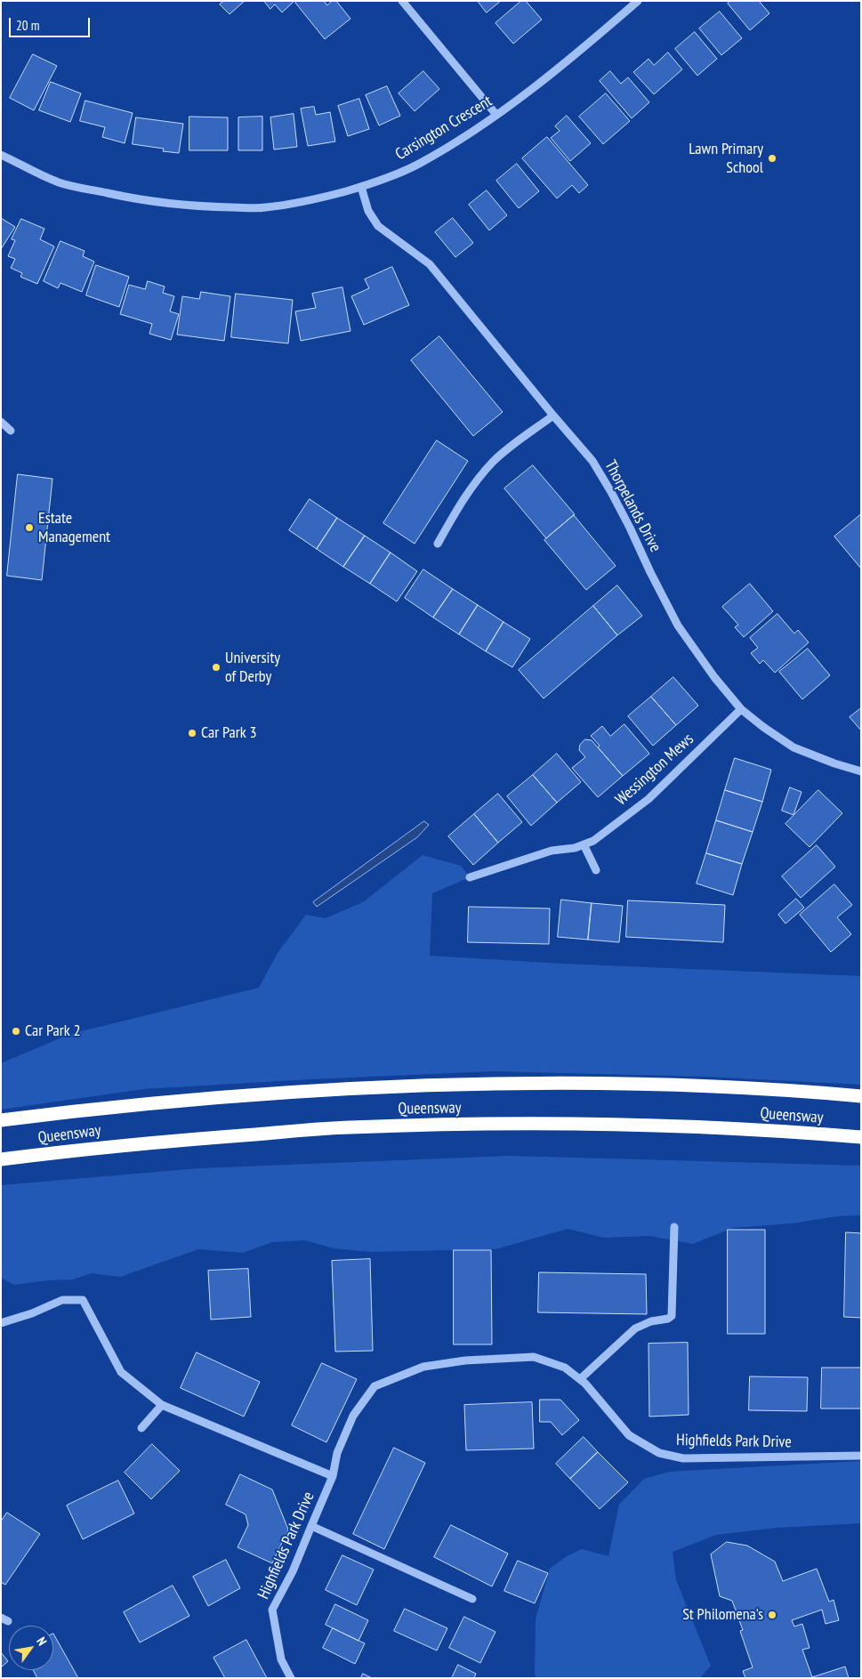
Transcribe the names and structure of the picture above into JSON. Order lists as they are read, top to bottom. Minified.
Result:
{"streets":{"highway":["Queensway"],"street":["Carsington Crescent","Thorpelands Drive","Wessington Mews","Highfields Park Drive"]},"crossings":[["Carsington Crescent","Thorpelands Drive"],["Thorpelands Drive","Wessington Mews"]],"places":["Lawn Primary School","Estate Management","University of Derby","Car Park 3","Car Park 2","St Philomena's"],"scale_bar":"20 m","north":"top right"}
